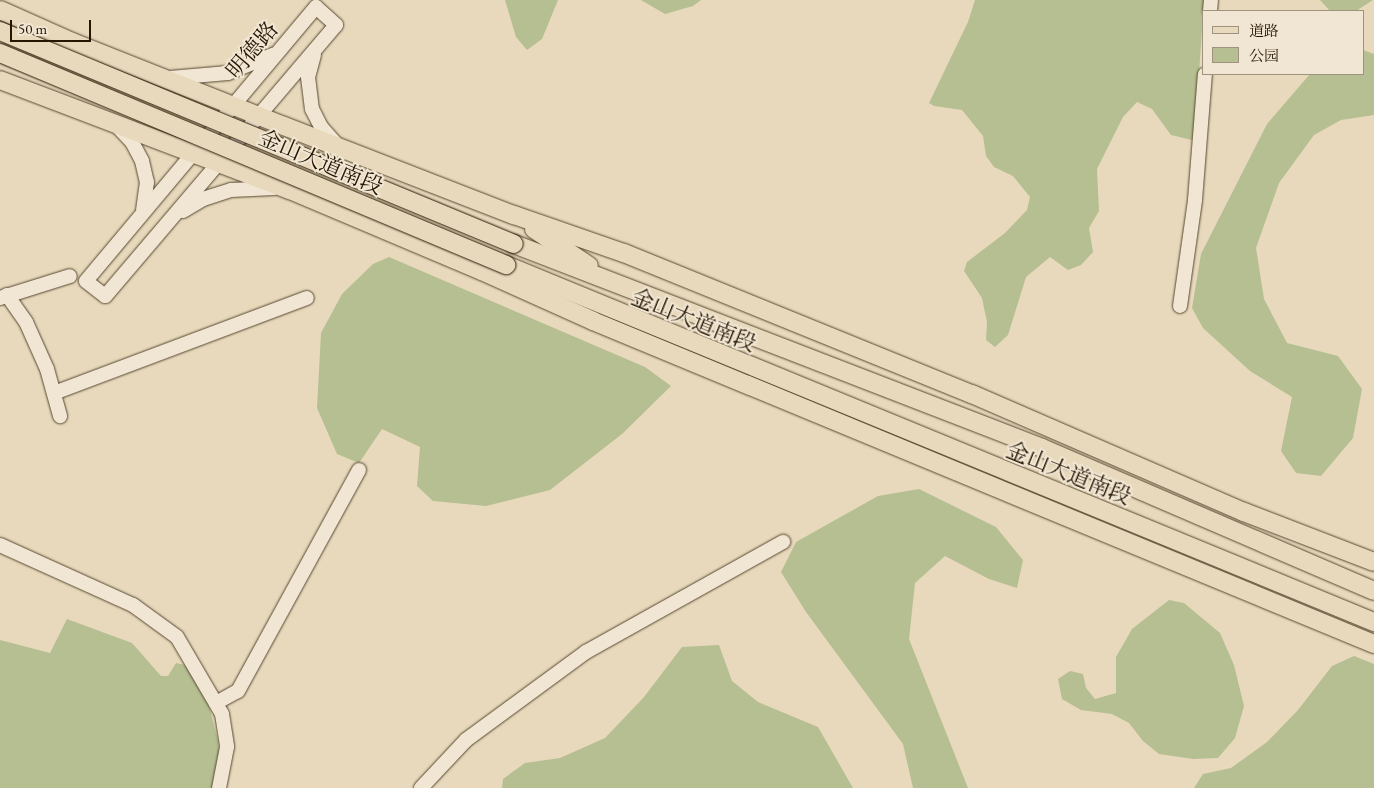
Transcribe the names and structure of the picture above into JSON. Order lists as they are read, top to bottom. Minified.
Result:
{"streets":{"main road":["金山大道南段"],"street":["明德路"]},"legend":["道路","公园"],"scale_bar":"50 m"}
